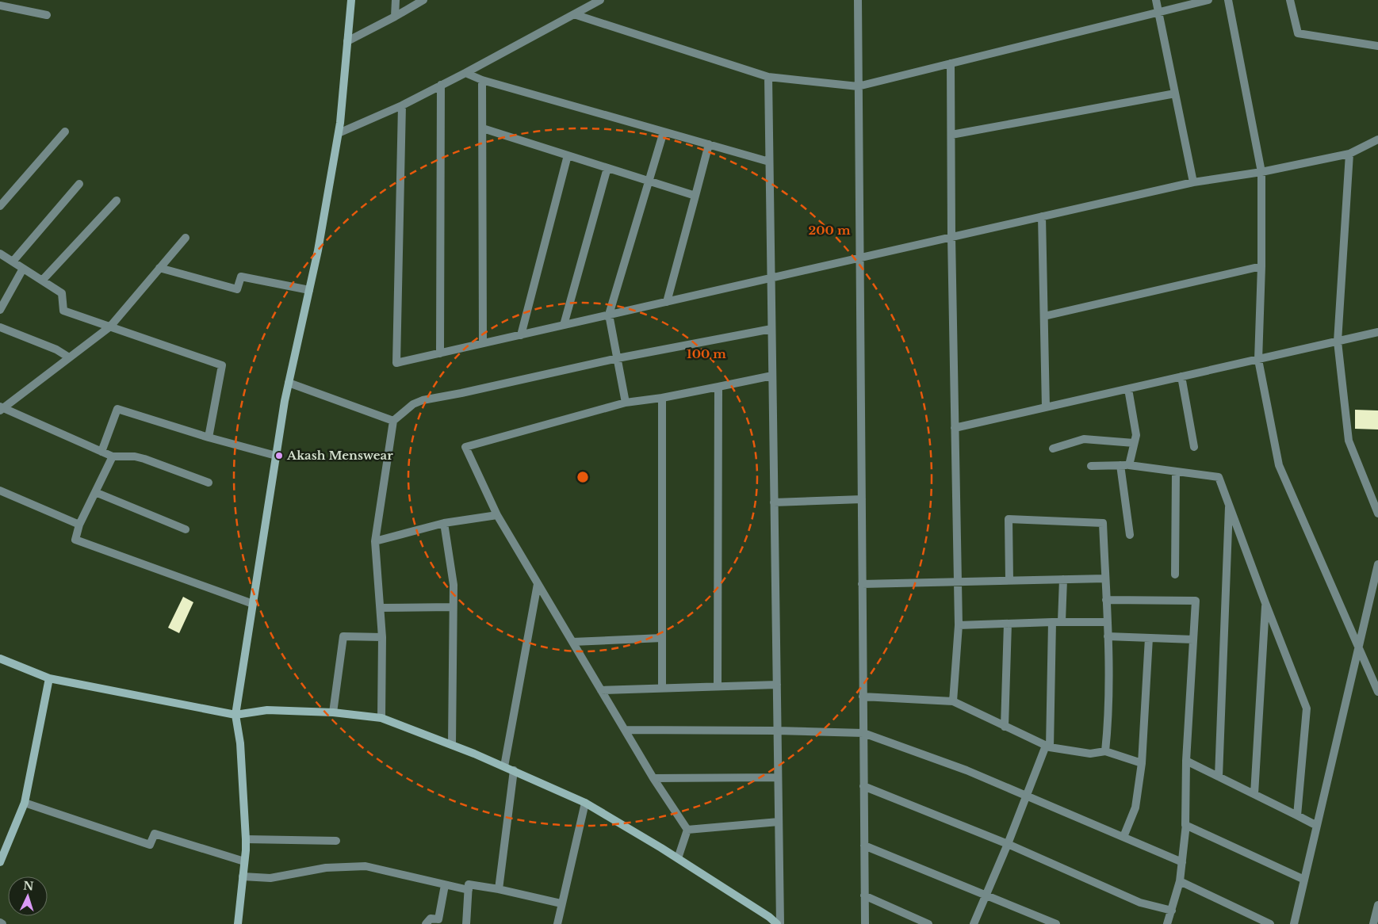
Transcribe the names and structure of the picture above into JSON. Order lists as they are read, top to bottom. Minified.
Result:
{"places":["Akash Menswear"],"north":"top","rings":["200 m","100 m"]}
